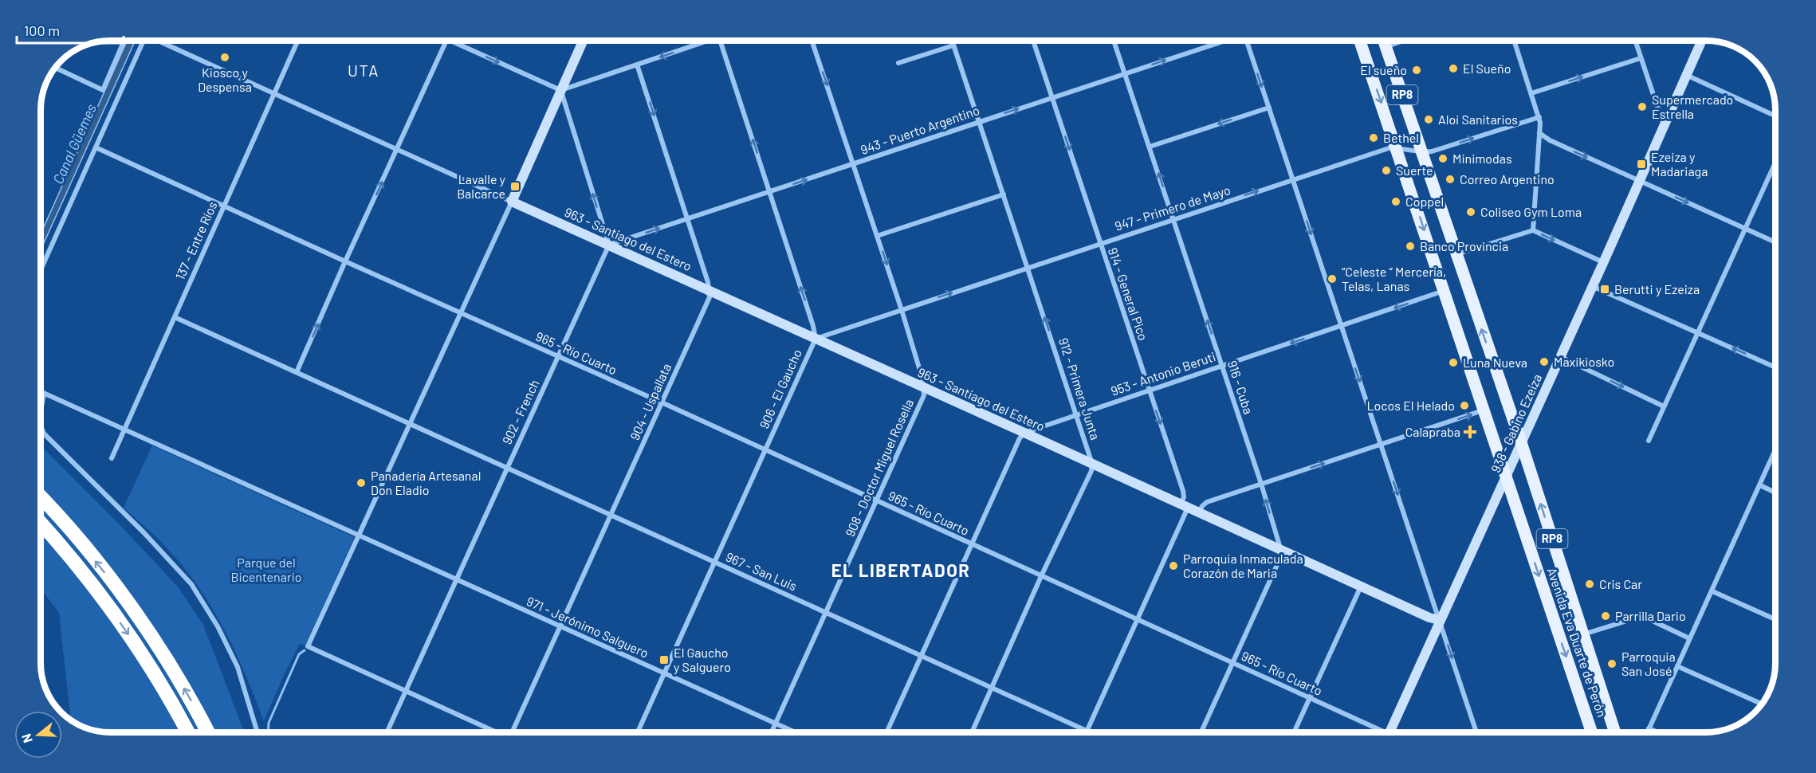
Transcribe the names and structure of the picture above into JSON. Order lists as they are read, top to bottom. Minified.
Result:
{"streets":{"main road":["RP8","Avenida Eva Duarte de Perón"],"street":["943 - Puerto Argentino","947 - Primero de Mayo","963 - Santiago del Estero","137 - Entre Ríos","914 - General Pico","965 - Río Cuarto","953 - Antonio Beruti","916 - Cuba","906 - El Gaucho","912 - Primera Junta","904 - Uspallata","902 - French","938 - Gabino Ezeiza","908 - Doctor Miguel Rosella","967 - San Luis","971 - Jerónimo Salguero"]},"crossings":[["943 - Puerto Argentino","963 - Santiago del Estero"],["943 - Puerto Argentino","914 - General Pico"],["943 - Puerto Argentino","916 - Cuba"],["943 - Puerto Argentino","906 - El Gaucho"],["943 - Puerto Argentino","912 - Primera Junta"],["943 - Puerto Argentino","902 - French"],["943 - Puerto Argentino","908 - Doctor Miguel Rosella"],["947 - Primero de Mayo","963 - Santiago del Estero"],["947 - Primero de Mayo","914 - General Pico"],["947 - Primero de Mayo","916 - Cuba"],["947 - Primero de Mayo","906 - El Gaucho"],["947 - Primero de Mayo","912 - Primera Junta"],["947 - Primero de Mayo","908 - Doctor Miguel Rosella"],["947 - Primero de Mayo","Avenida Eva Duarte de Perón"],["963 - Santiago del Estero","914 - General Pico"],["963 - Santiago del Estero","953 - Antonio Beruti"],["963 - Santiago del Estero","916 - Cuba"],["963 - Santiago del Estero","906 - El Gaucho"],["963 - Santiago del Estero","912 - Primera Junta"],["963 - Santiago del Estero","904 - Uspallata"],["963 - Santiago del Estero","902 - French"],["963 - Santiago del Estero","938 - Gabino Ezeiza"],["963 - Santiago del Estero","908 - Doctor Miguel Rosella"],["137 - Entre Ríos","965 - Río Cuarto"],["137 - Entre Ríos","967 - San Luis"],["137 - Entre Ríos","971 - Jerónimo Salguero"],["914 - General Pico","965 - Río Cuarto"],["914 - General Pico","953 - Antonio Beruti"],["914 - General Pico","967 - San Luis"],["965 - Río Cuarto","906 - El Gaucho"],["965 - Río Cuarto","904 - Uspallata"],["965 - Río Cuarto","902 - French"],["965 - Río Cuarto","908 - Doctor Miguel Rosella"],["953 - Antonio Beruti","916 - Cuba"],["953 - Antonio Beruti","912 - Primera Junta"],["953 - Antonio Beruti","Avenida Eva Duarte de Perón"],["906 - El Gaucho","967 - San Luis"],["906 - El Gaucho","971 - Jerónimo Salguero"],["904 - Uspallata","967 - San Luis"],["904 - Uspallata","971 - Jerónimo Salguero"],["902 - French","967 - San Luis"],["902 - French","971 - Jerónimo Salguero"],["938 - Gabino Ezeiza","Avenida Eva Duarte de Perón"],["908 - Doctor Miguel Rosella","967 - San Luis"],["908 - Doctor Miguel Rosella","971 - Jerónimo Salguero"]],"one_way":["943 - Puerto Argentino","947 - Primero de Mayo","914 - General Pico","953 - Antonio Beruti","916 - Cuba","906 - El Gaucho"],"districts":["UTA","EL LIBERTADOR"],"water":["Canal Güemes"],"parks":["Parque del Bicentenario"],"places":{"other":["Kiosco y Despensa","El Sueño","El sueño","Supermercado Estrella","Aloi Sanitarios","Bethel","Minimodas","Suerte","Correo Argentino","Coppel","Coliseo Gym Loma","Banco Provincia","“Celeste “ Mercería, Telas, Lanas","Maxikiosko","Luna Nueva","Locos El Helado","Panadería Artesanal Don Eladio","Parroquia Inmaculada Corazón de Maria","Cris Car","Parrilla Dario","Parroquia San José"],"transit":["Ezeiza y Madariaga","Lavalle y Balcarce","Berutti y Ezeiza","El Gaucho y Salguero"],"health":["Calapraba"]},"scale_bar":"100 m","north":"left"}
